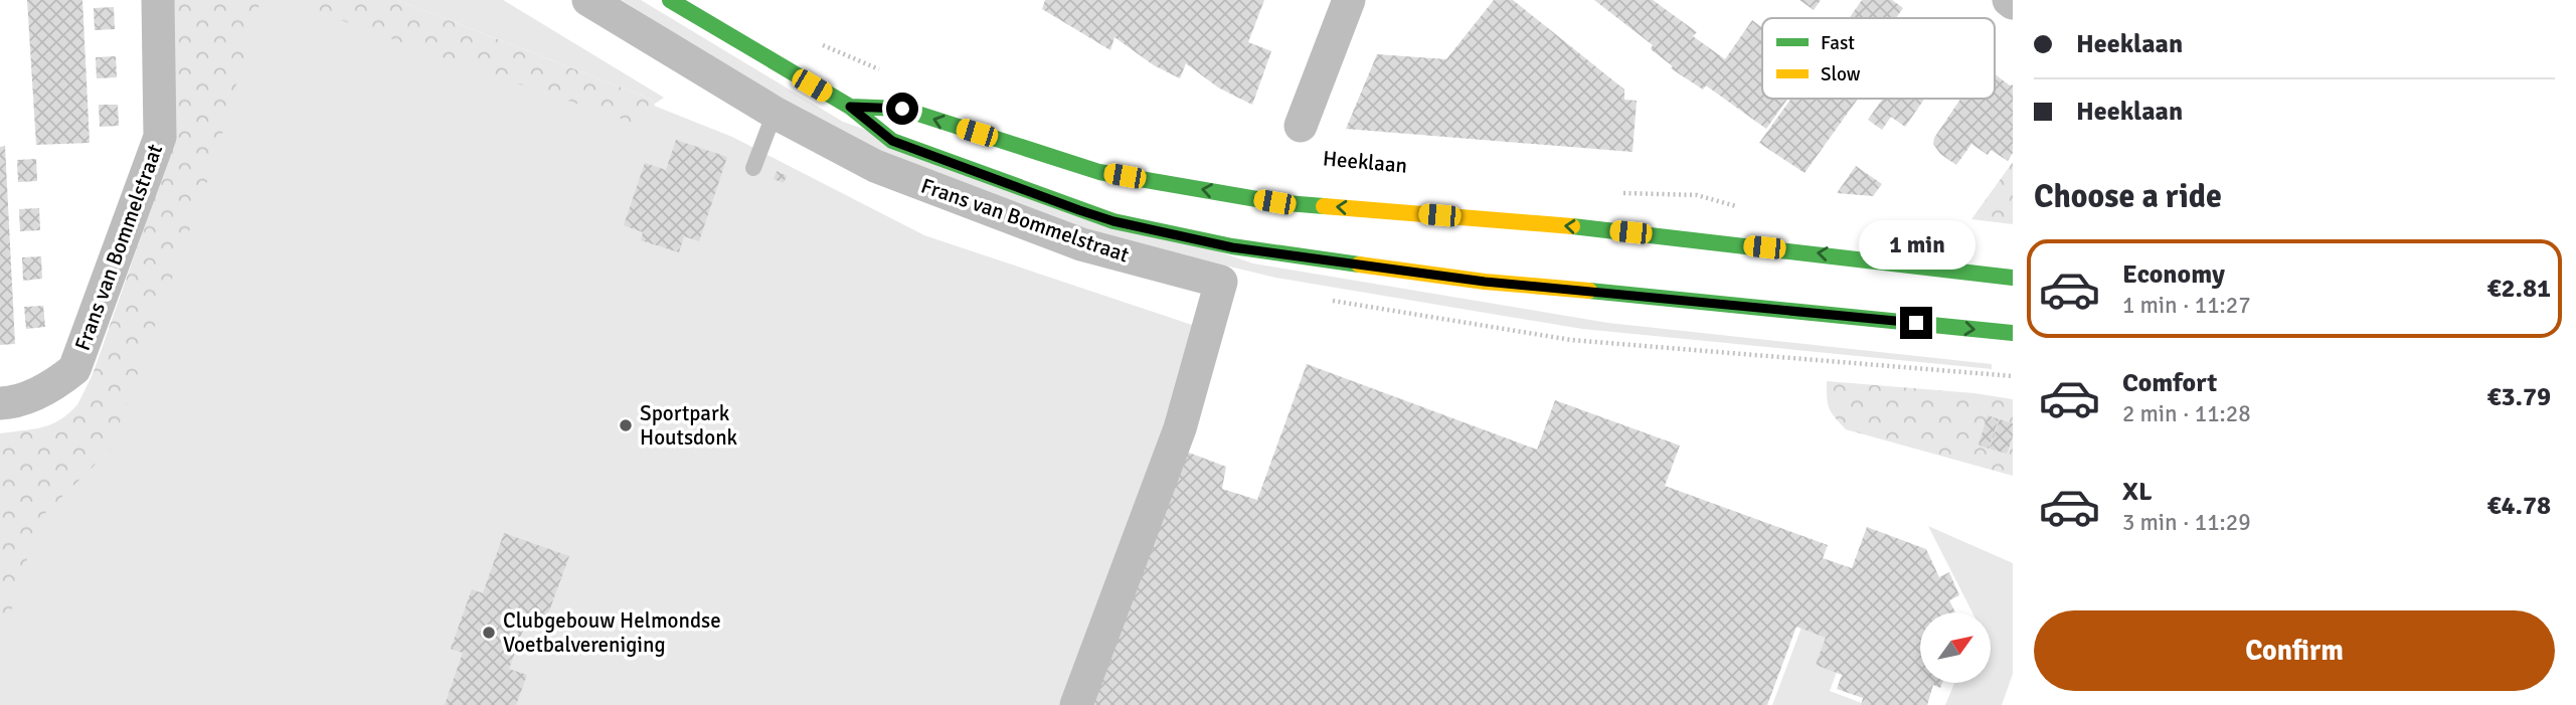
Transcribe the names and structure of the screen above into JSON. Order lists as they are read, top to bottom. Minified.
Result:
{"streets":{"street":["Frans van Bommelstraat"]},"places":["Sportpark Houtsdonk","Clubgebouw Helmondse Voetbalvereniging"],"legend":["Fast","Slow"],"north":"top right","page":{"banner":["Heeklaan","Heeklaan"],"heading":"Choose a ride","bubble":"1 min","list":[{"name":"Economy","note":"1 min · 11:27","value":"€2.81"},{"name":"Comfort","note":"2 min · 11:28","value":"€3.79"},{"name":"XL","note":"3 min · 11:29","value":"€4.78"}],"buttons":"Confirm"}}
